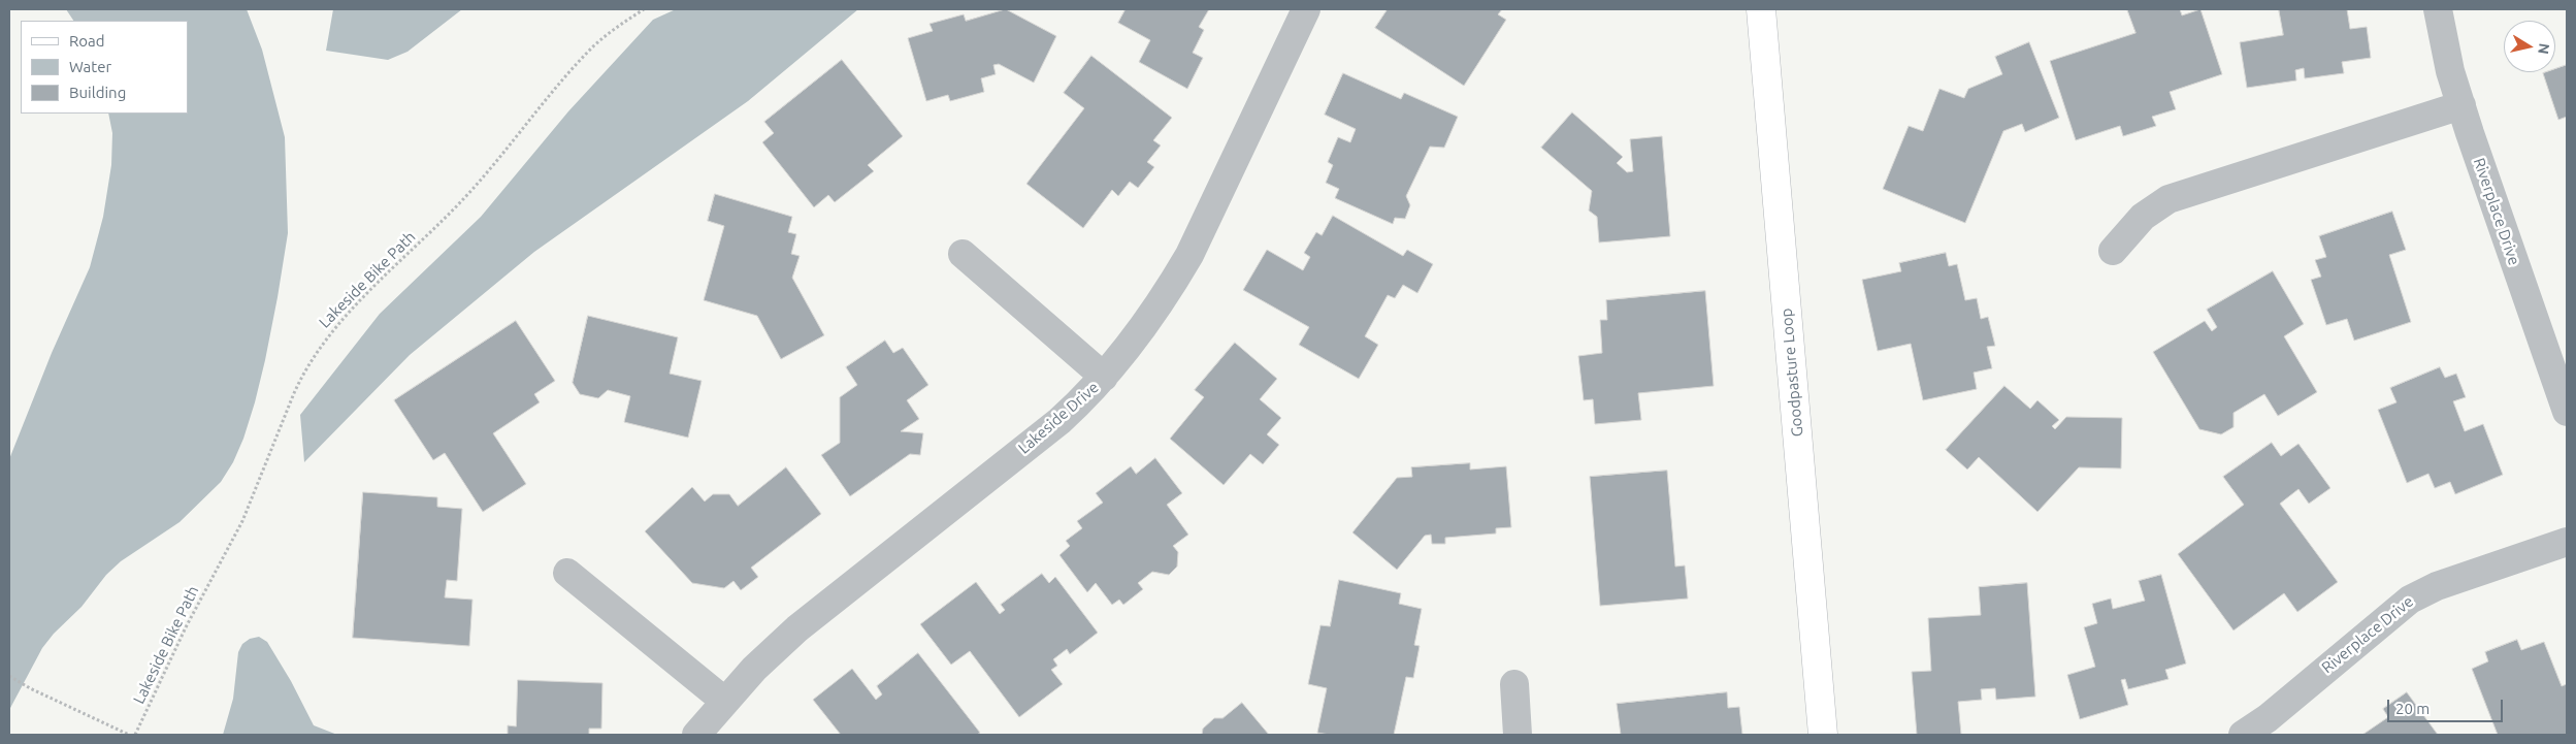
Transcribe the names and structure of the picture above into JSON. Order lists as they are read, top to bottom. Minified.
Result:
{"streets":{"street":["Riverplace Drive","Goodpasture Loop","Lakeside Drive"],"path":["Lakeside Bike Path"]},"legend":["Road","Water","Building"],"scale_bar":"20 m","north":"right"}
